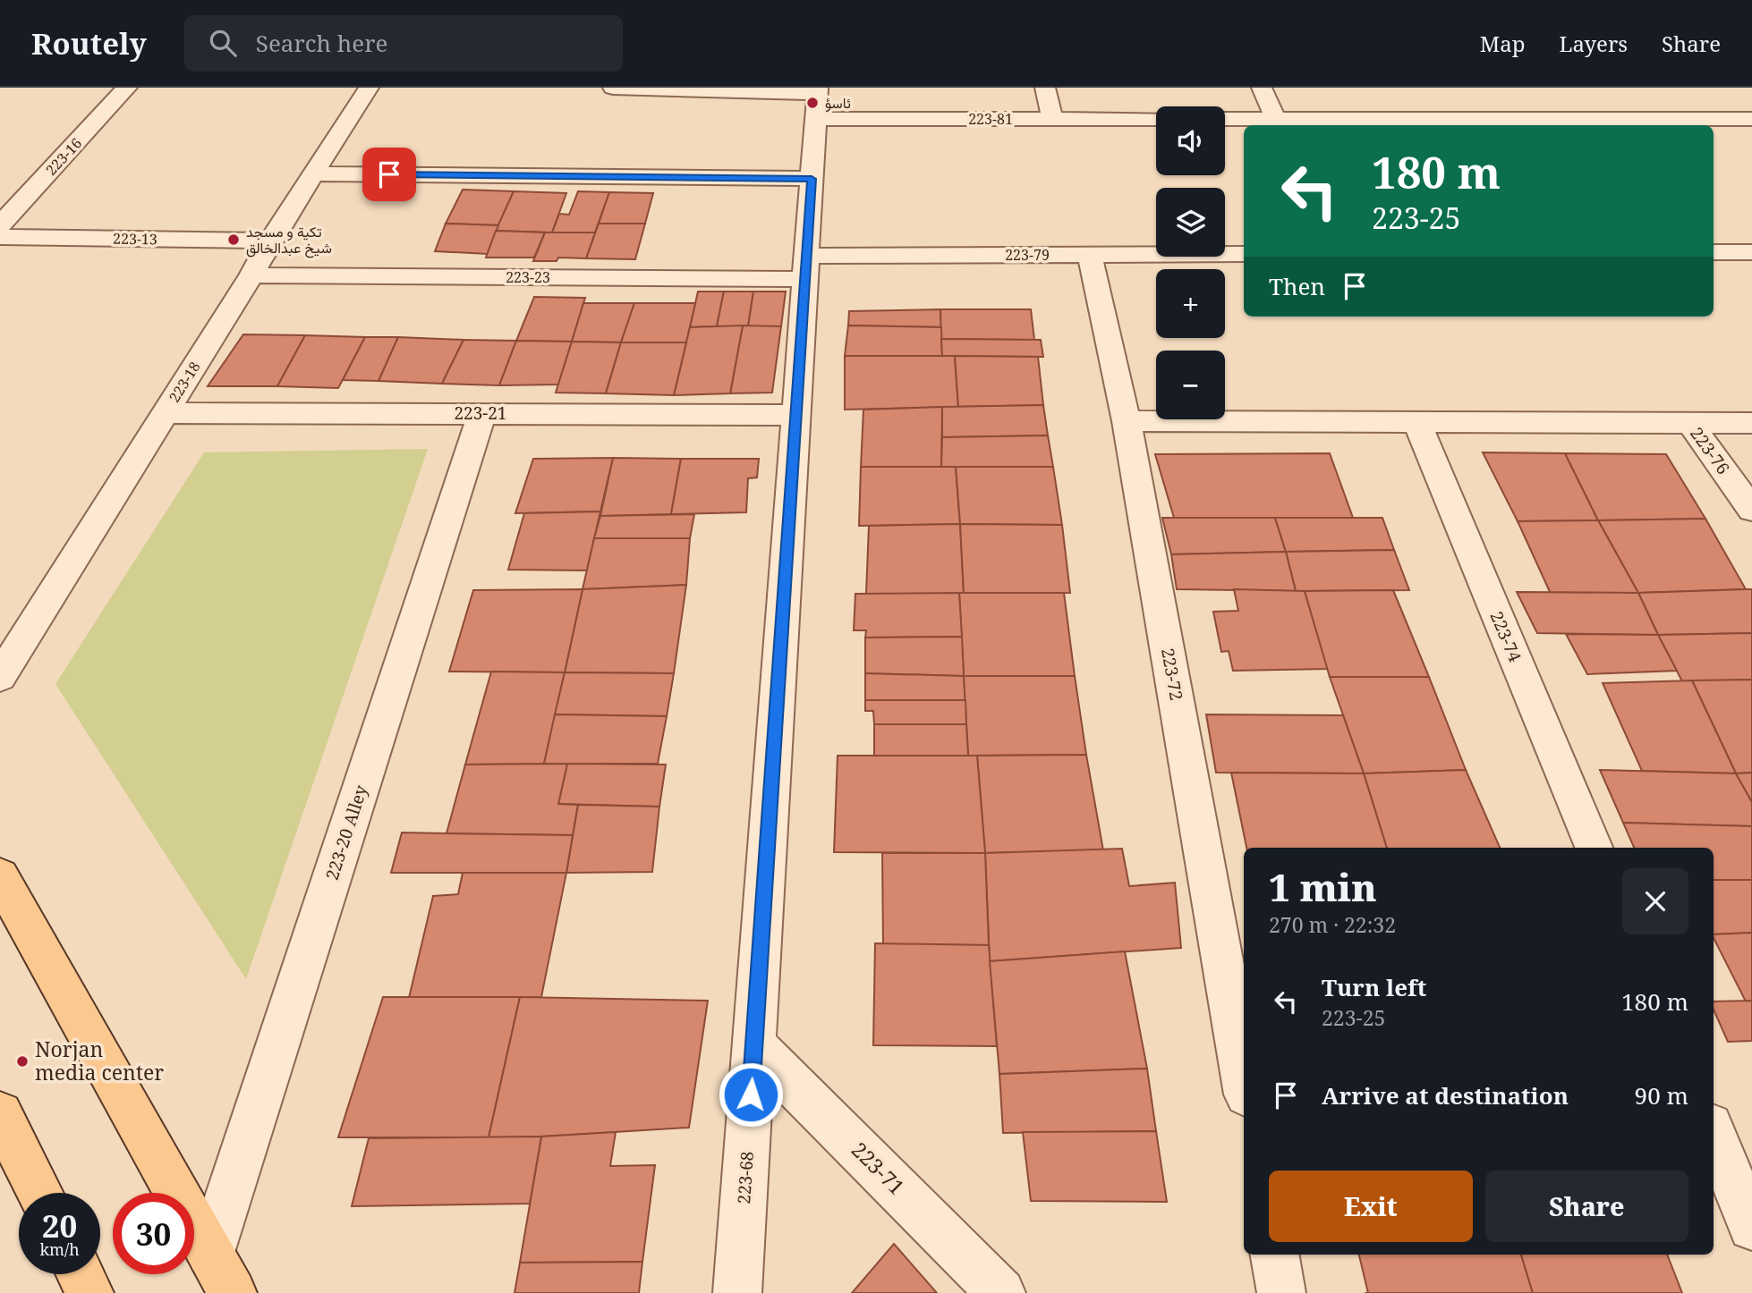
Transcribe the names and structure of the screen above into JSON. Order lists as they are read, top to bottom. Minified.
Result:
{"streets":{"street":["223-81","223-16","223-13","223-79","223-23","223-18","223-21","223-76","223-74","223-72","223-20 Alley","223-71","223-68"]},"crossings":[["223-81","223-68"],["223-13","223-18"],["223-79","223-23"],["223-79","223-72"],["223-79","223-68"],["223-23","223-18"],["223-23","223-68"],["223-18","223-21"],["223-21","223-20 Alley"],["223-21","223-68"],["223-71","223-68"]],"places":["ئاسؤ","تكية و مسجد شيخ عبدالخالق","Norjan media center"],"page":{"header":"Routely","search":"Search here","nav":["Map","Layers","Share"],"map_buttons":["+","−"],"turn":["180 m","223-25"],"then":"Then","heading":["1 min","270 m · 22:32"],"list":[{"name":"Turn left","note":"223-25","value":"180 m"},{"name":"Arrive at destination","value":"90 m"}],"buttons":["Exit","Share"],"speed":"20 km/h","limit":"30"}}
